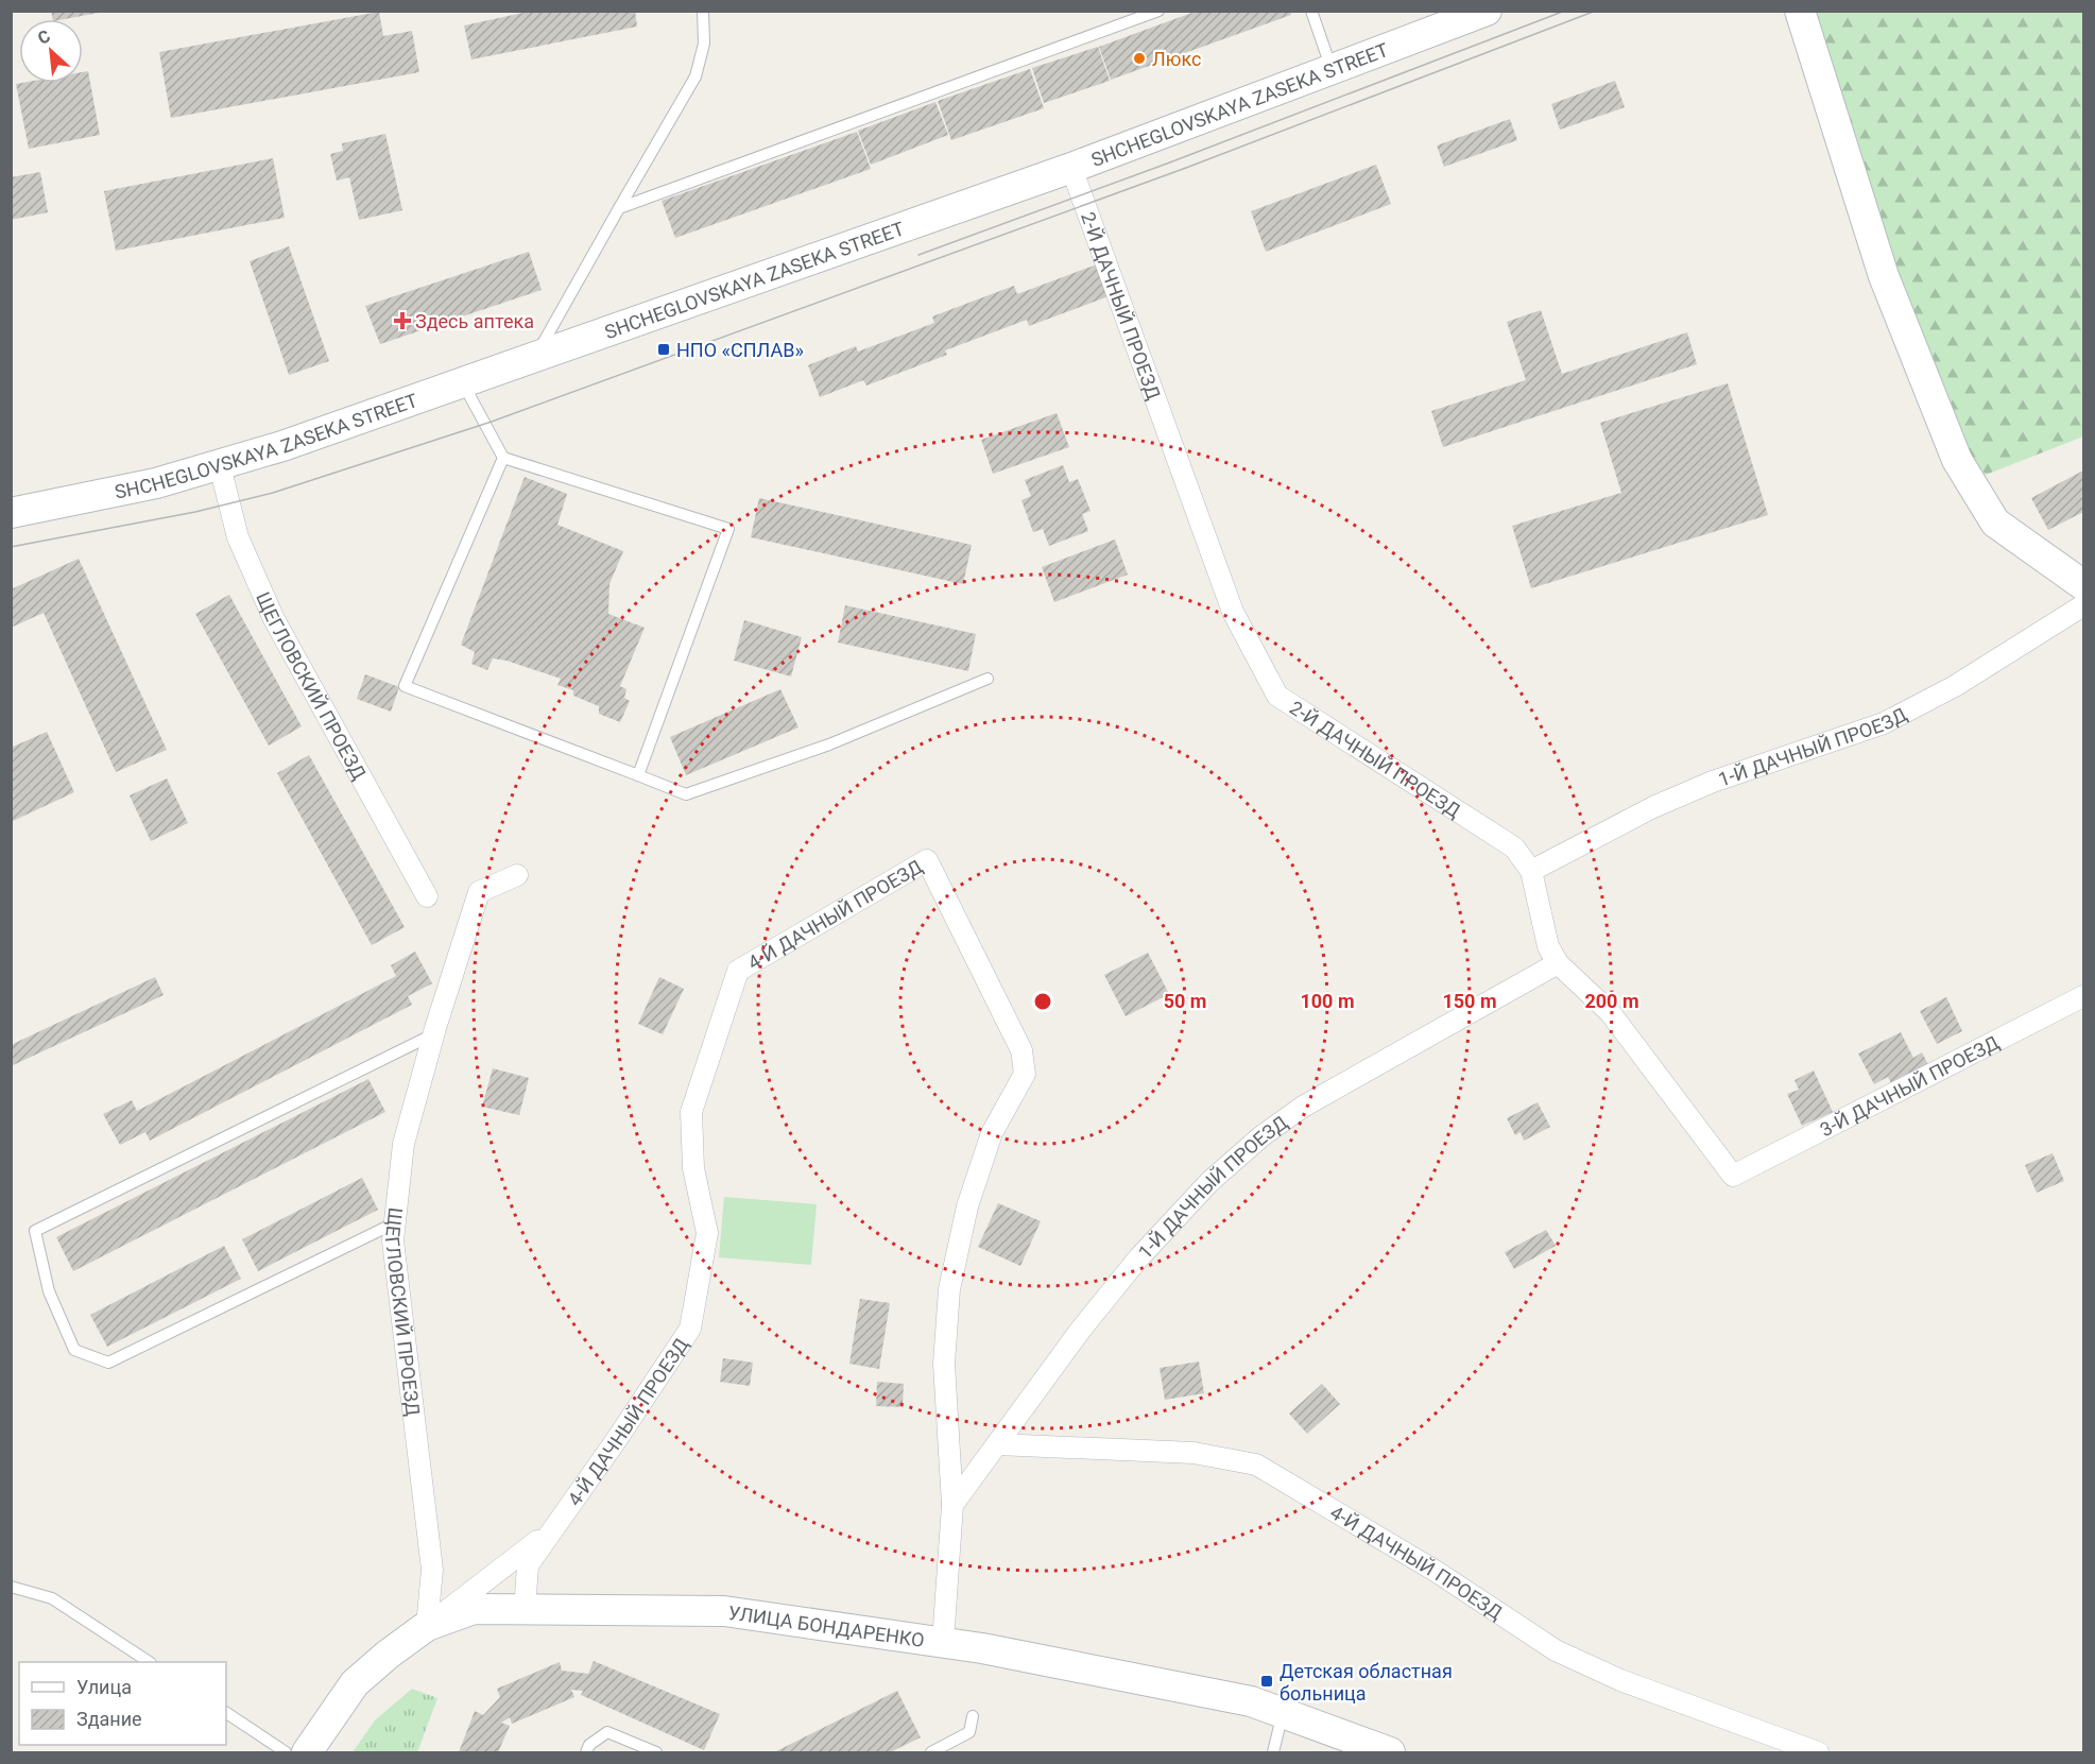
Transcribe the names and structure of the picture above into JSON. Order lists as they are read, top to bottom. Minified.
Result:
{"streets":{"street":["SHCHEGLOVSKAYA ZASEKA STREET","2-Й ДАЧНЫЙ ПРОЕЗД","ЩЕГЛОВСКИЙ ПРОЕЗД","1-Й ДАЧНЫЙ ПРОЕЗД","4-Й ДАЧНЫЙ ПРОЕЗД","3-Й ДАЧНЫЙ ПРОЕЗД","УЛИЦА БОНДАРЕНКО"]},"crossings":[["SHCHEGLOVSKAYA ZASEKA STREET","2-Й ДАЧНЫЙ ПРОЕЗД"],["SHCHEGLOVSKAYA ZASEKA STREET","ЩЕГЛОВСКИЙ ПРОЕЗД"],["2-Й ДАЧНЫЙ ПРОЕЗД","1-Й ДАЧНЫЙ ПРОЕЗД"],["2-Й ДАЧНЫЙ ПРОЕЗД","3-Й ДАЧНЫЙ ПРОЕЗД"],["ЩЕГЛОВСКИЙ ПРОЕЗД","УЛИЦА БОНДАРЕНКО"],["1-Й ДАЧНЫЙ ПРОЕЗД","4-Й ДАЧНЫЙ ПРОЕЗД"],["4-Й ДАЧНЫЙ ПРОЕЗД","УЛИЦА БОНДАРЕНКО"]],"places":{"other":["Люкс"],"health":["Здесь аптека"],"transit":["НПО «СПЛАВ»","Детская областная больница"]},"legend":["Улица","Здание"],"north":"top left","rings":["50 m","100 m","150 m","200 m"]}
